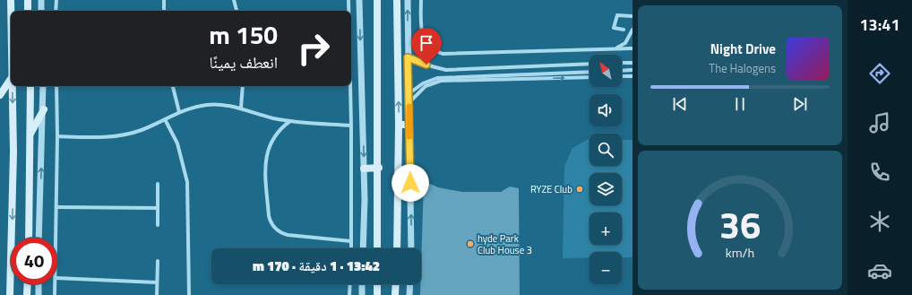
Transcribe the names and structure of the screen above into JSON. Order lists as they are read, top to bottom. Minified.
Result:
{"places":["RYZE Club","hyde Park Club House 3"],"north":"top left","page":{"tabs":"13:41","turn":["150 m","انعطف يمينًا"],"song":["Night Drive","The Halogens"],"map_buttons":["+","−"],"limit":"40","trip":"13:42 · 1 دقيقة · 170 m","gauge":["36","km/h"]}}
